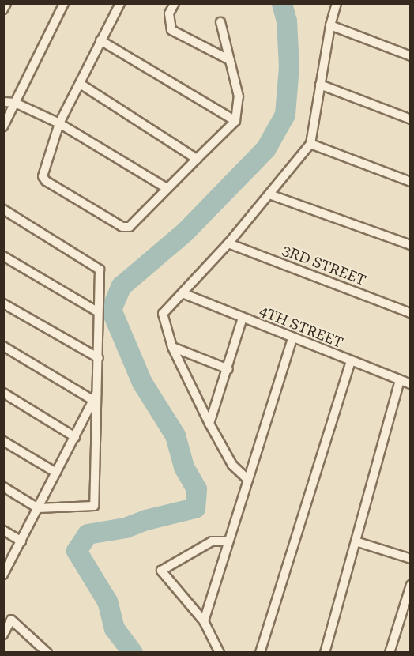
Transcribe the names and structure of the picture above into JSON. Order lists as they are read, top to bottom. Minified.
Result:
{"streets":{"street":["3RD STREET","4TH STREET"]}}
